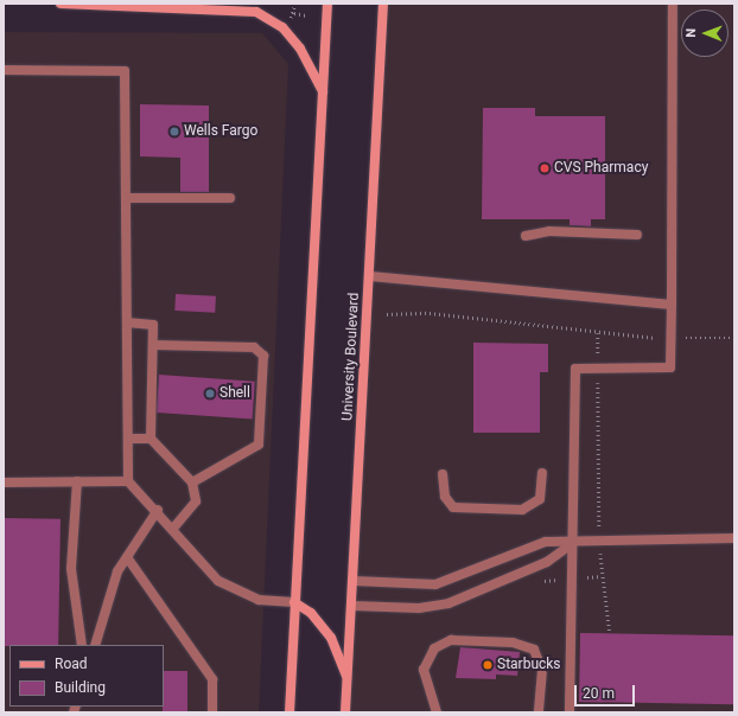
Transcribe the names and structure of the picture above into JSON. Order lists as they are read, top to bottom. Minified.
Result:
{"streets":{"street":["University Boulevard"]},"places":["Wells Fargo","CVS Pharmacy","Shell","Starbucks"],"legend":["Road","Building"],"scale_bar":"20 m","north":"left"}
